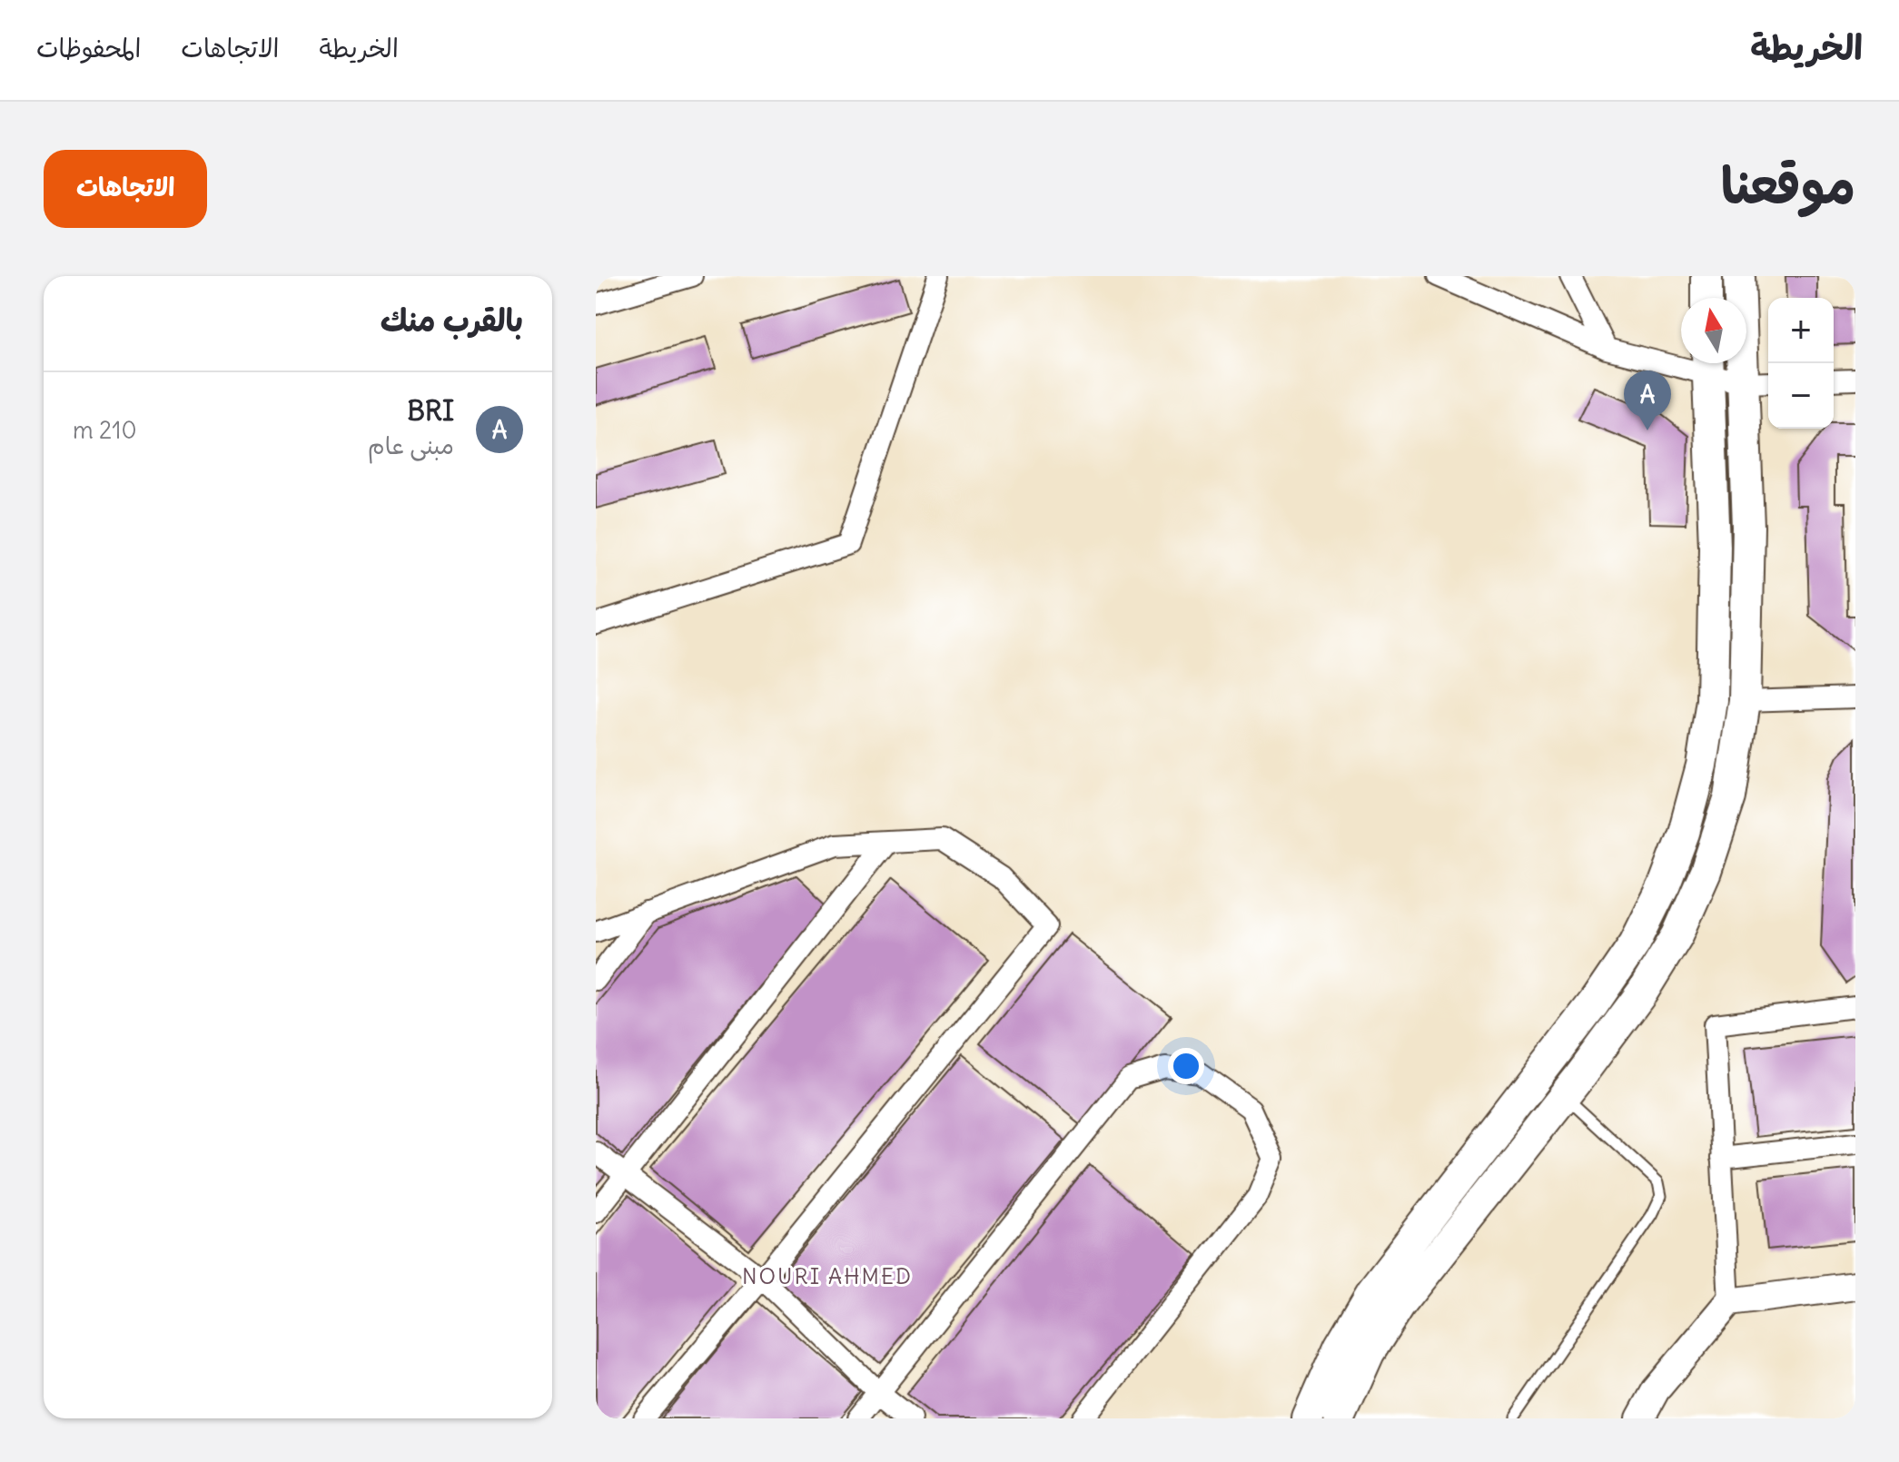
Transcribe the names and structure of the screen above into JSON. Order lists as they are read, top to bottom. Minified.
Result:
{"districts":["NOURI AHMED"],"north":"top","page":{"header":"الخريطة","nav":["الخريطة","الاتجاهات","المحفوظات"],"title":"موقعنا","buttons":"الاتجاهات","heading":"بالقرب منك","map_buttons":["+","−"],"pins":"A","list":[{"mark":"A","name":"BRI","note":"مبنى عام","value":"210 m"}]}}
